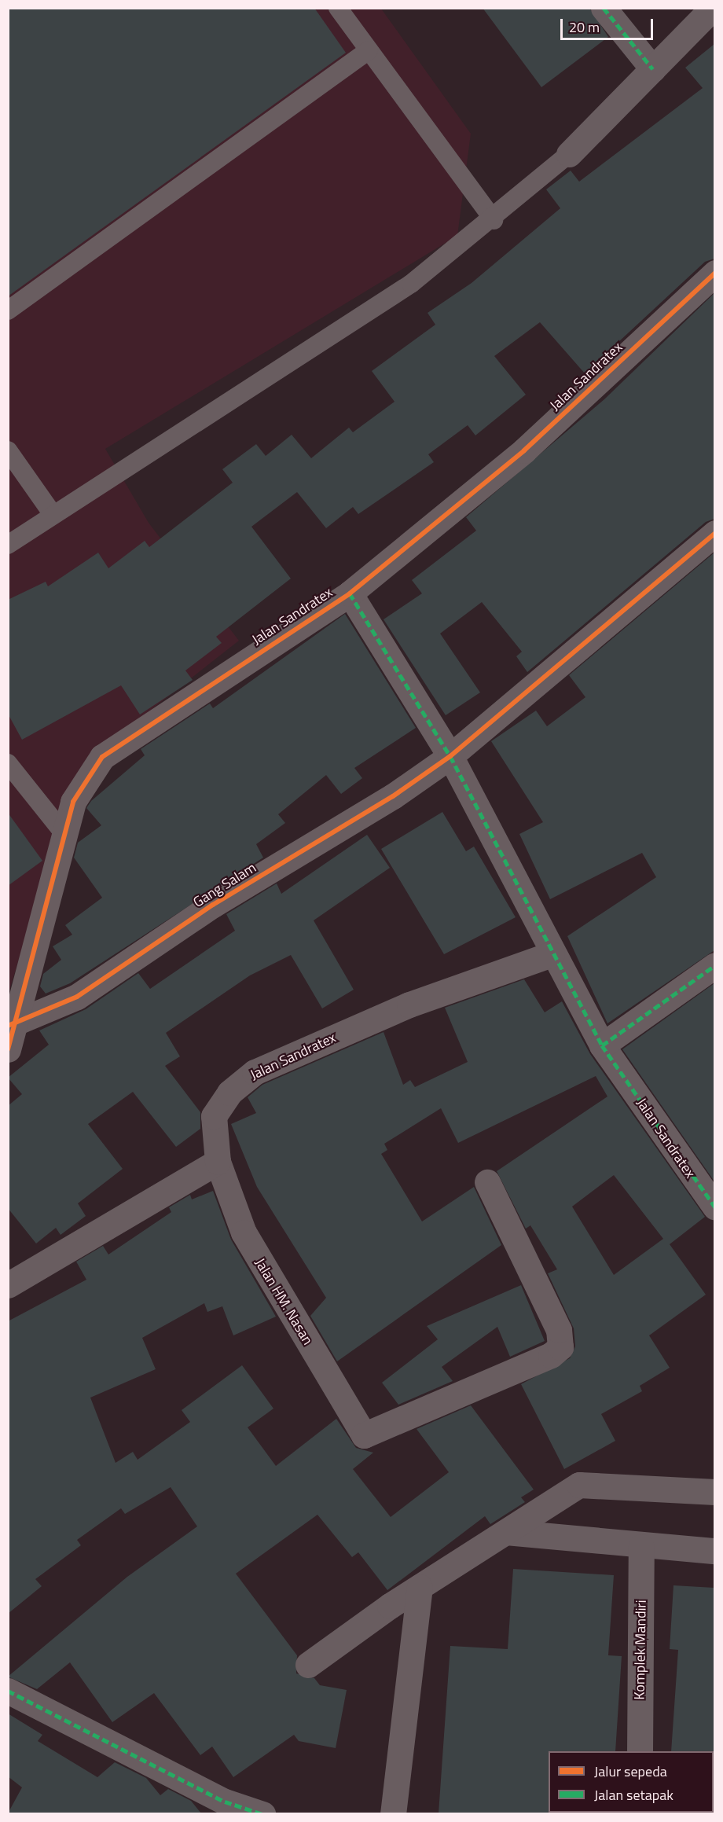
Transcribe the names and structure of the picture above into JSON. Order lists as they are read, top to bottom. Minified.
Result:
{"streets":{"street":["Jalan Sandratex","Gang Salam","Jalan HM. Nasan","Komplek Mandiri"]},"crossings":[["Jalan Sandratex","Gang Salam"],["Jalan Sandratex","Jalan HM. Nasan"]],"legend":["Jalur sepeda","Jalan setapak"],"scale_bar":"20 m"}
